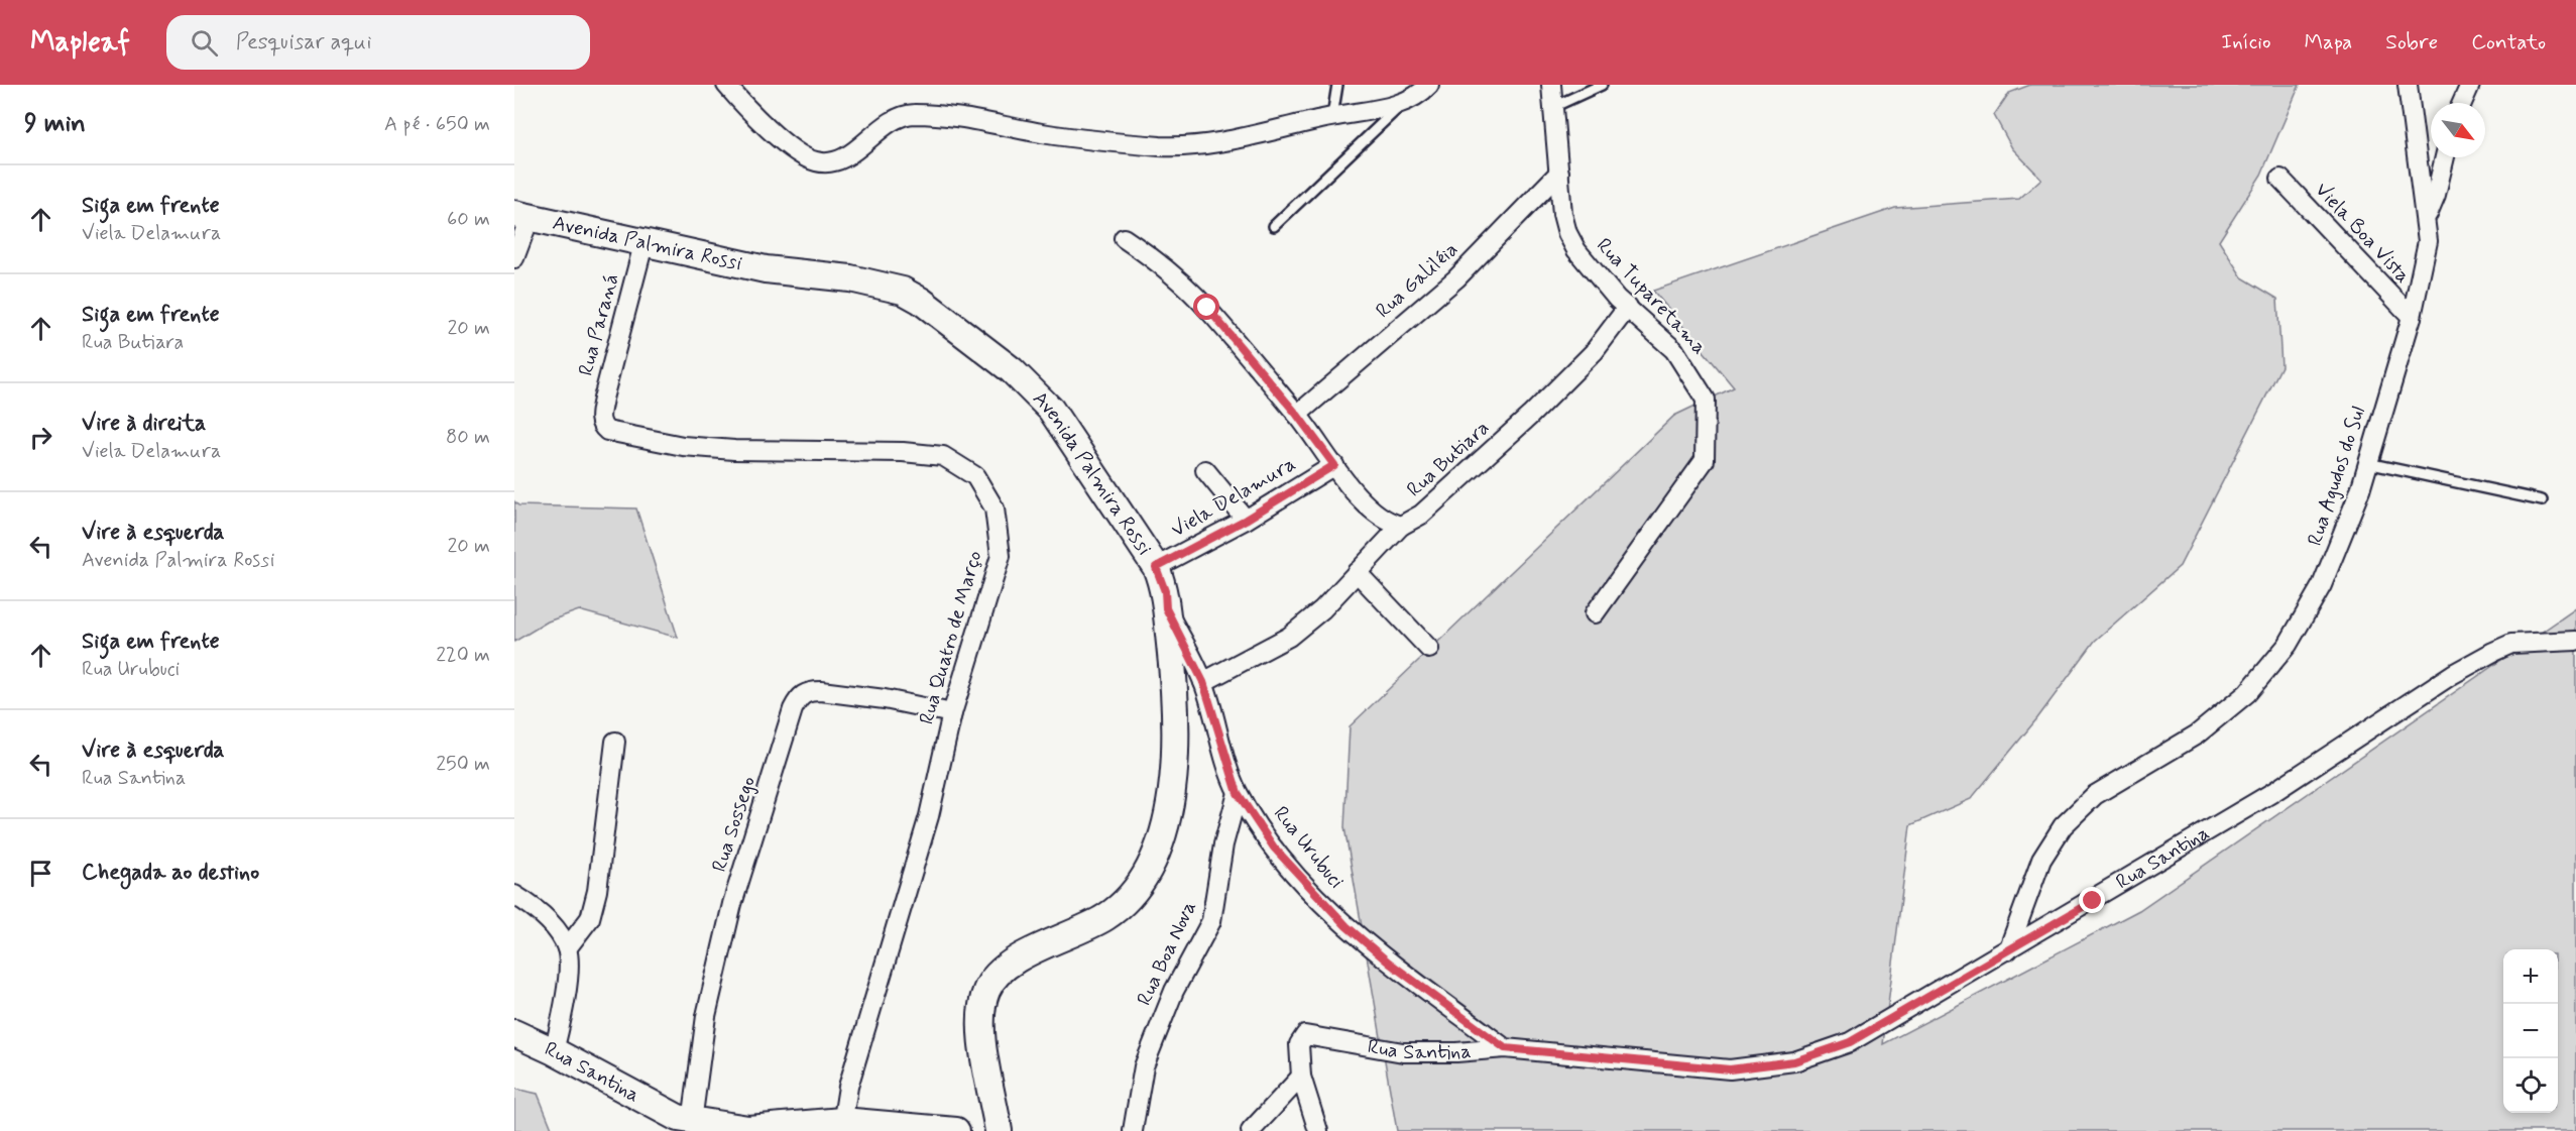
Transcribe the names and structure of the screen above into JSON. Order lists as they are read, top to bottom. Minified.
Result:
{"streets":{"street":["Viela Boa Vista","Avenida Palmira Rossi","Rua Galiléia","Rua Tuparetama","Rua Paraná","Rua Butiara","Rua Agudos do Sul","Viela Delamura","Rua Quatro de Março","Rua Sossego","Rua Urubuci","Rua Santina","Rua Boa Nova"]},"crossings":[["Viela Boa Vista","Rua Agudos do Sul"],["Avenida Palmira Rossi","Rua Paraná"],["Avenida Palmira Rossi","Viela Delamura"],["Avenida Palmira Rossi","Rua Urubuci"],["Rua Galiléia","Rua Tuparetama"],["Rua Tuparetama","Rua Butiara"],["Rua Paraná","Rua Quatro de Março"],["Rua Butiara","Rua Urubuci"],["Rua Agudos do Sul","Rua Santina"],["Rua Quatro de Março","Rua Sossego"],["Rua Quatro de Março","Rua Santina"],["Rua Sossego","Rua Santina"],["Rua Urubuci","Rua Santina"],["Rua Urubuci","Rua Boa Nova"]],"north":"bottom right","page":{"header":"Mapleaf","search":"Pesquisar aqui","nav":["Início","Mapa","Sobre","Contato"],"heading":["9 min","A pé · 650 m"],"list":[["Siga em frente","Viela Delamura","60 m"],["Siga em frente","Rua Butiara","20 m"],["Vire à direita","Viela Delamura","80 m"],["Vire à esquerda","Avenida Palmira Rossi","20 m"],["Siga em frente","Rua Urubuci","220 m"],["Vire à esquerda","Rua Santina","250 m"],"Chegada ao destino"],"map_buttons":["+","−"]}}
